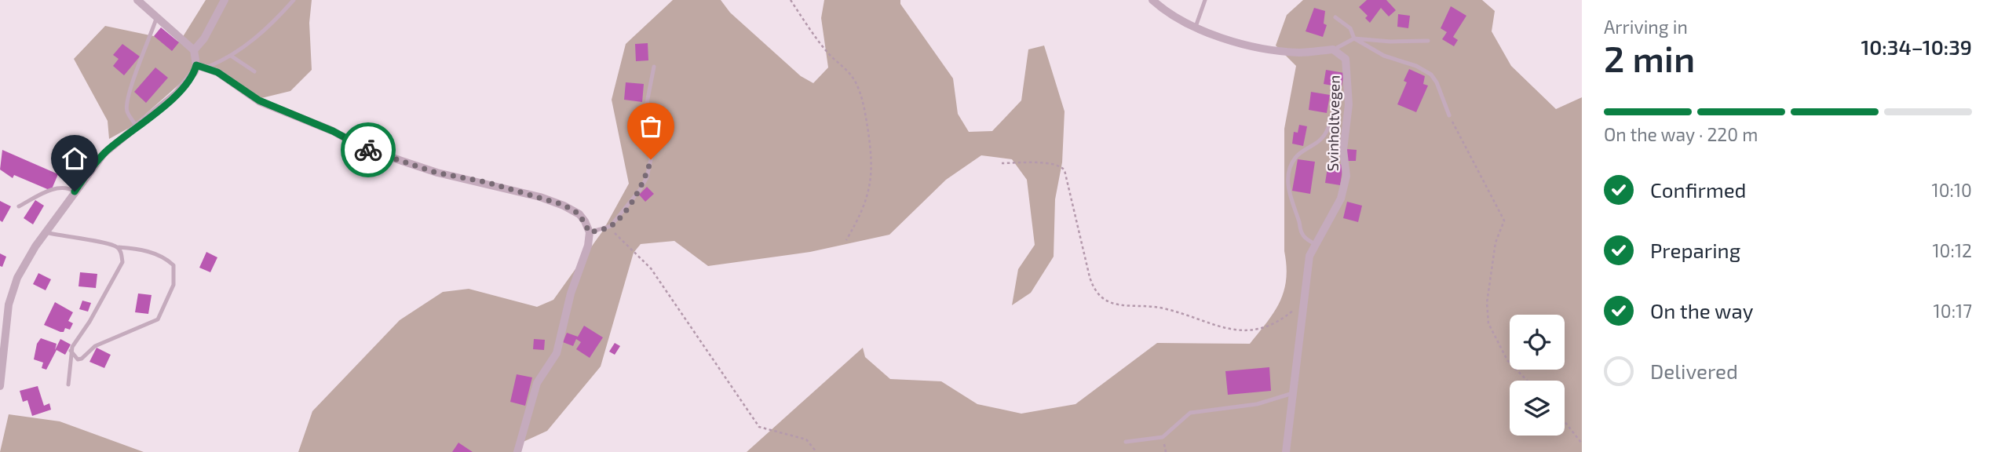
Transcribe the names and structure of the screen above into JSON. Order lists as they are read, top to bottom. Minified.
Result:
{"streets":{"street":["Svinholtvegen"]},"page":{"heading":["2 min","Arriving in","10:34–10:39"],"bar":"On the way · 220 m","list":[["Confirmed","10:10"],["Preparing","10:12"],["On the way","10:17"],"Delivered"]}}
